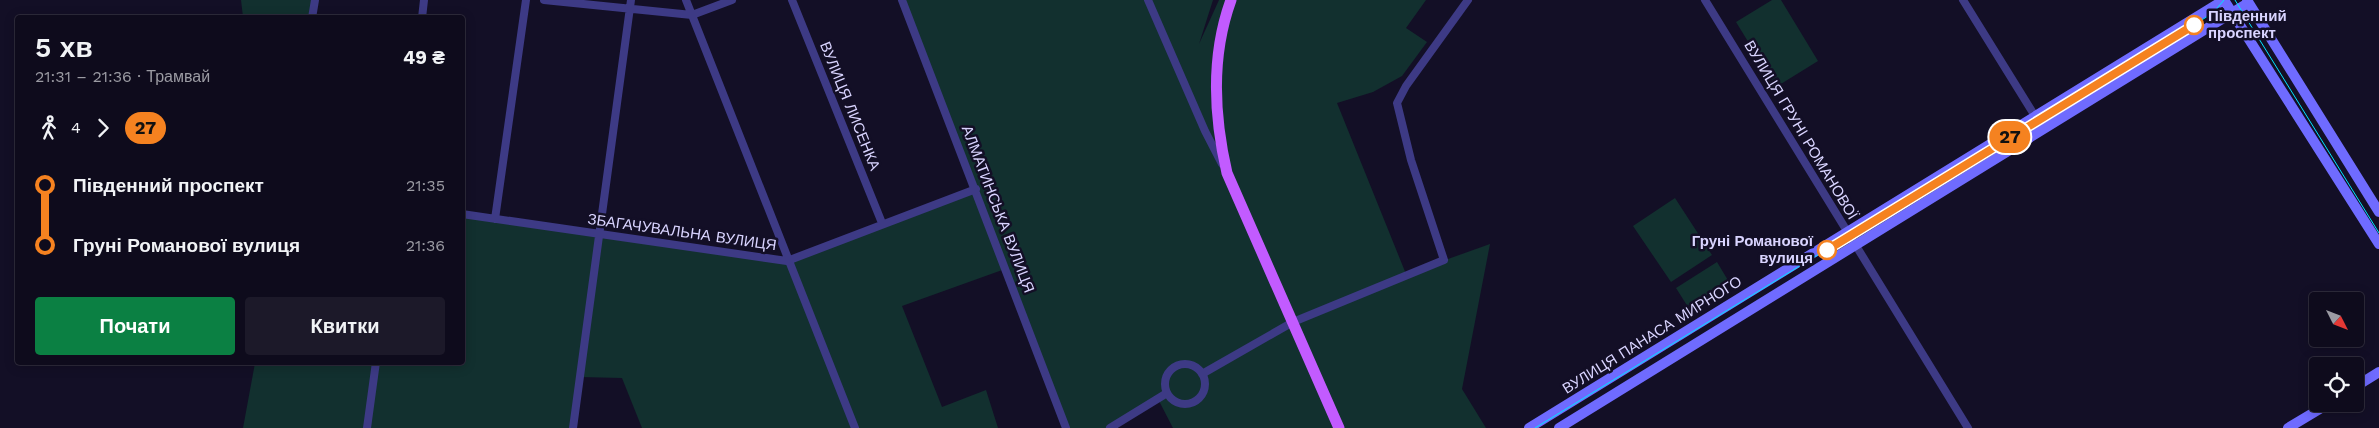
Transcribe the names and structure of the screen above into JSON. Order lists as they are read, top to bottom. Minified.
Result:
{"streets":{"main road":["ВУЛИЦЯ ПАНАСА МИРНОГО"],"street":["ВУЛИЦЯ ЛИСЕНКА","ВУЛИЦЯ ГРУНІ РОМАНОВОЇ","АЛМАТИНСЬКА ВУЛИЦЯ","ЗБАГАЧУВАЛЬНА ВУЛИЦЯ"]},"crossings":[["ВУЛИЦЯ ЛИСЕНКА","ЗБАГАЧУВАЛЬНА ВУЛИЦЯ"],["ВУЛИЦЯ ГРУНІ РОМАНОВОЇ","ВУЛИЦЯ ПАНАСА МИРНОГО"],["АЛМАТИНСЬКА ВУЛИЦЯ","ЗБАГАЧУВАЛЬНА ВУЛИЦЯ"]],"places":["Південний проспект","Груні Романової вулиця"],"lines":["tram line 27"],"north":"bottom right","page":{"on_map":"27","heading":["5 хв","21:31 – 21:36 · Трамвай","49 ₴"],"legs":["4","27"],"list":[{"name":"Південний проспект","value":"21:35"},{"name":"Груні Романової вулиця","value":"21:36"}],"buttons":["Почати","Квитки"]}}
